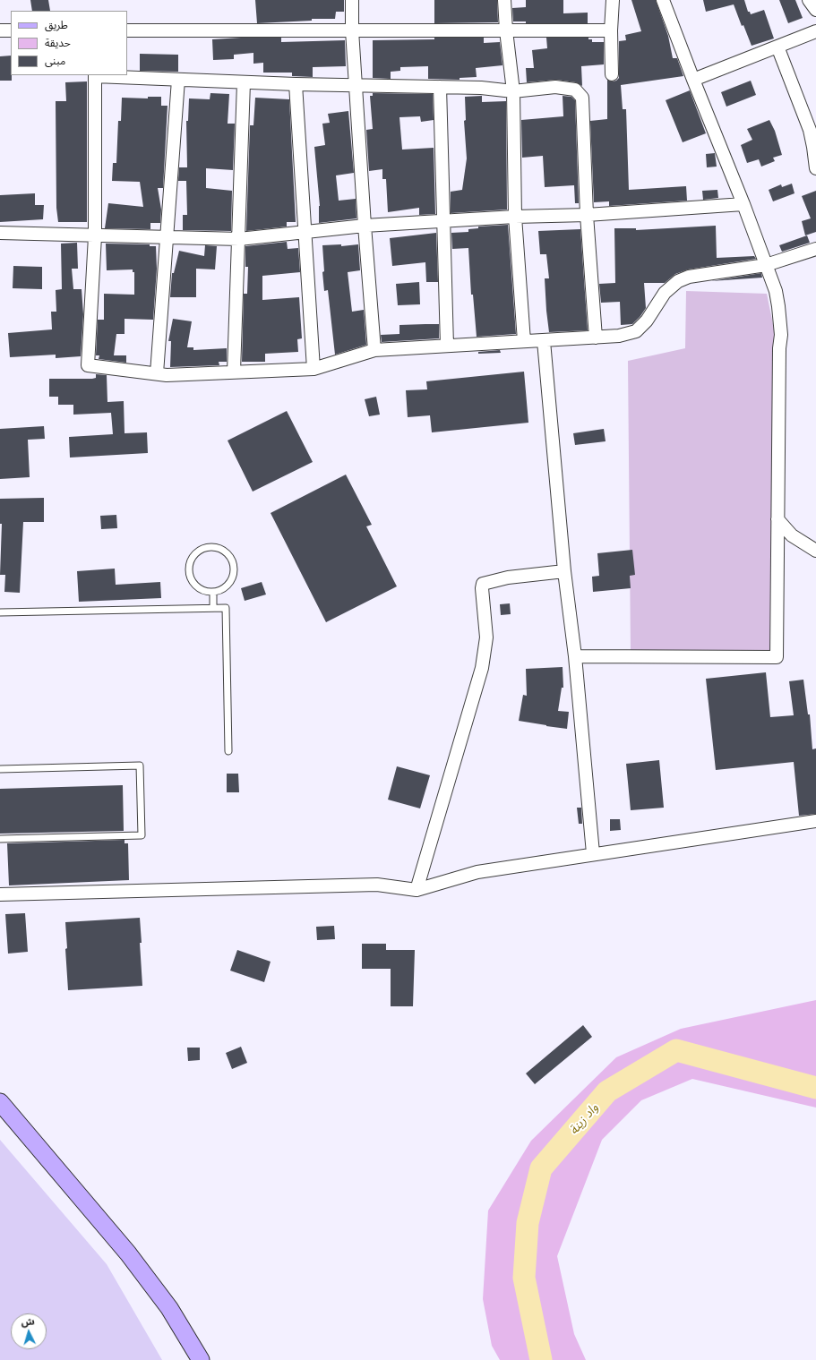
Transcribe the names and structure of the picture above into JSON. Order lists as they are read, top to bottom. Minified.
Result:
{"water":["واد زينة"],"legend":["طريق","حديقة","مبنى"],"north":"top"}
